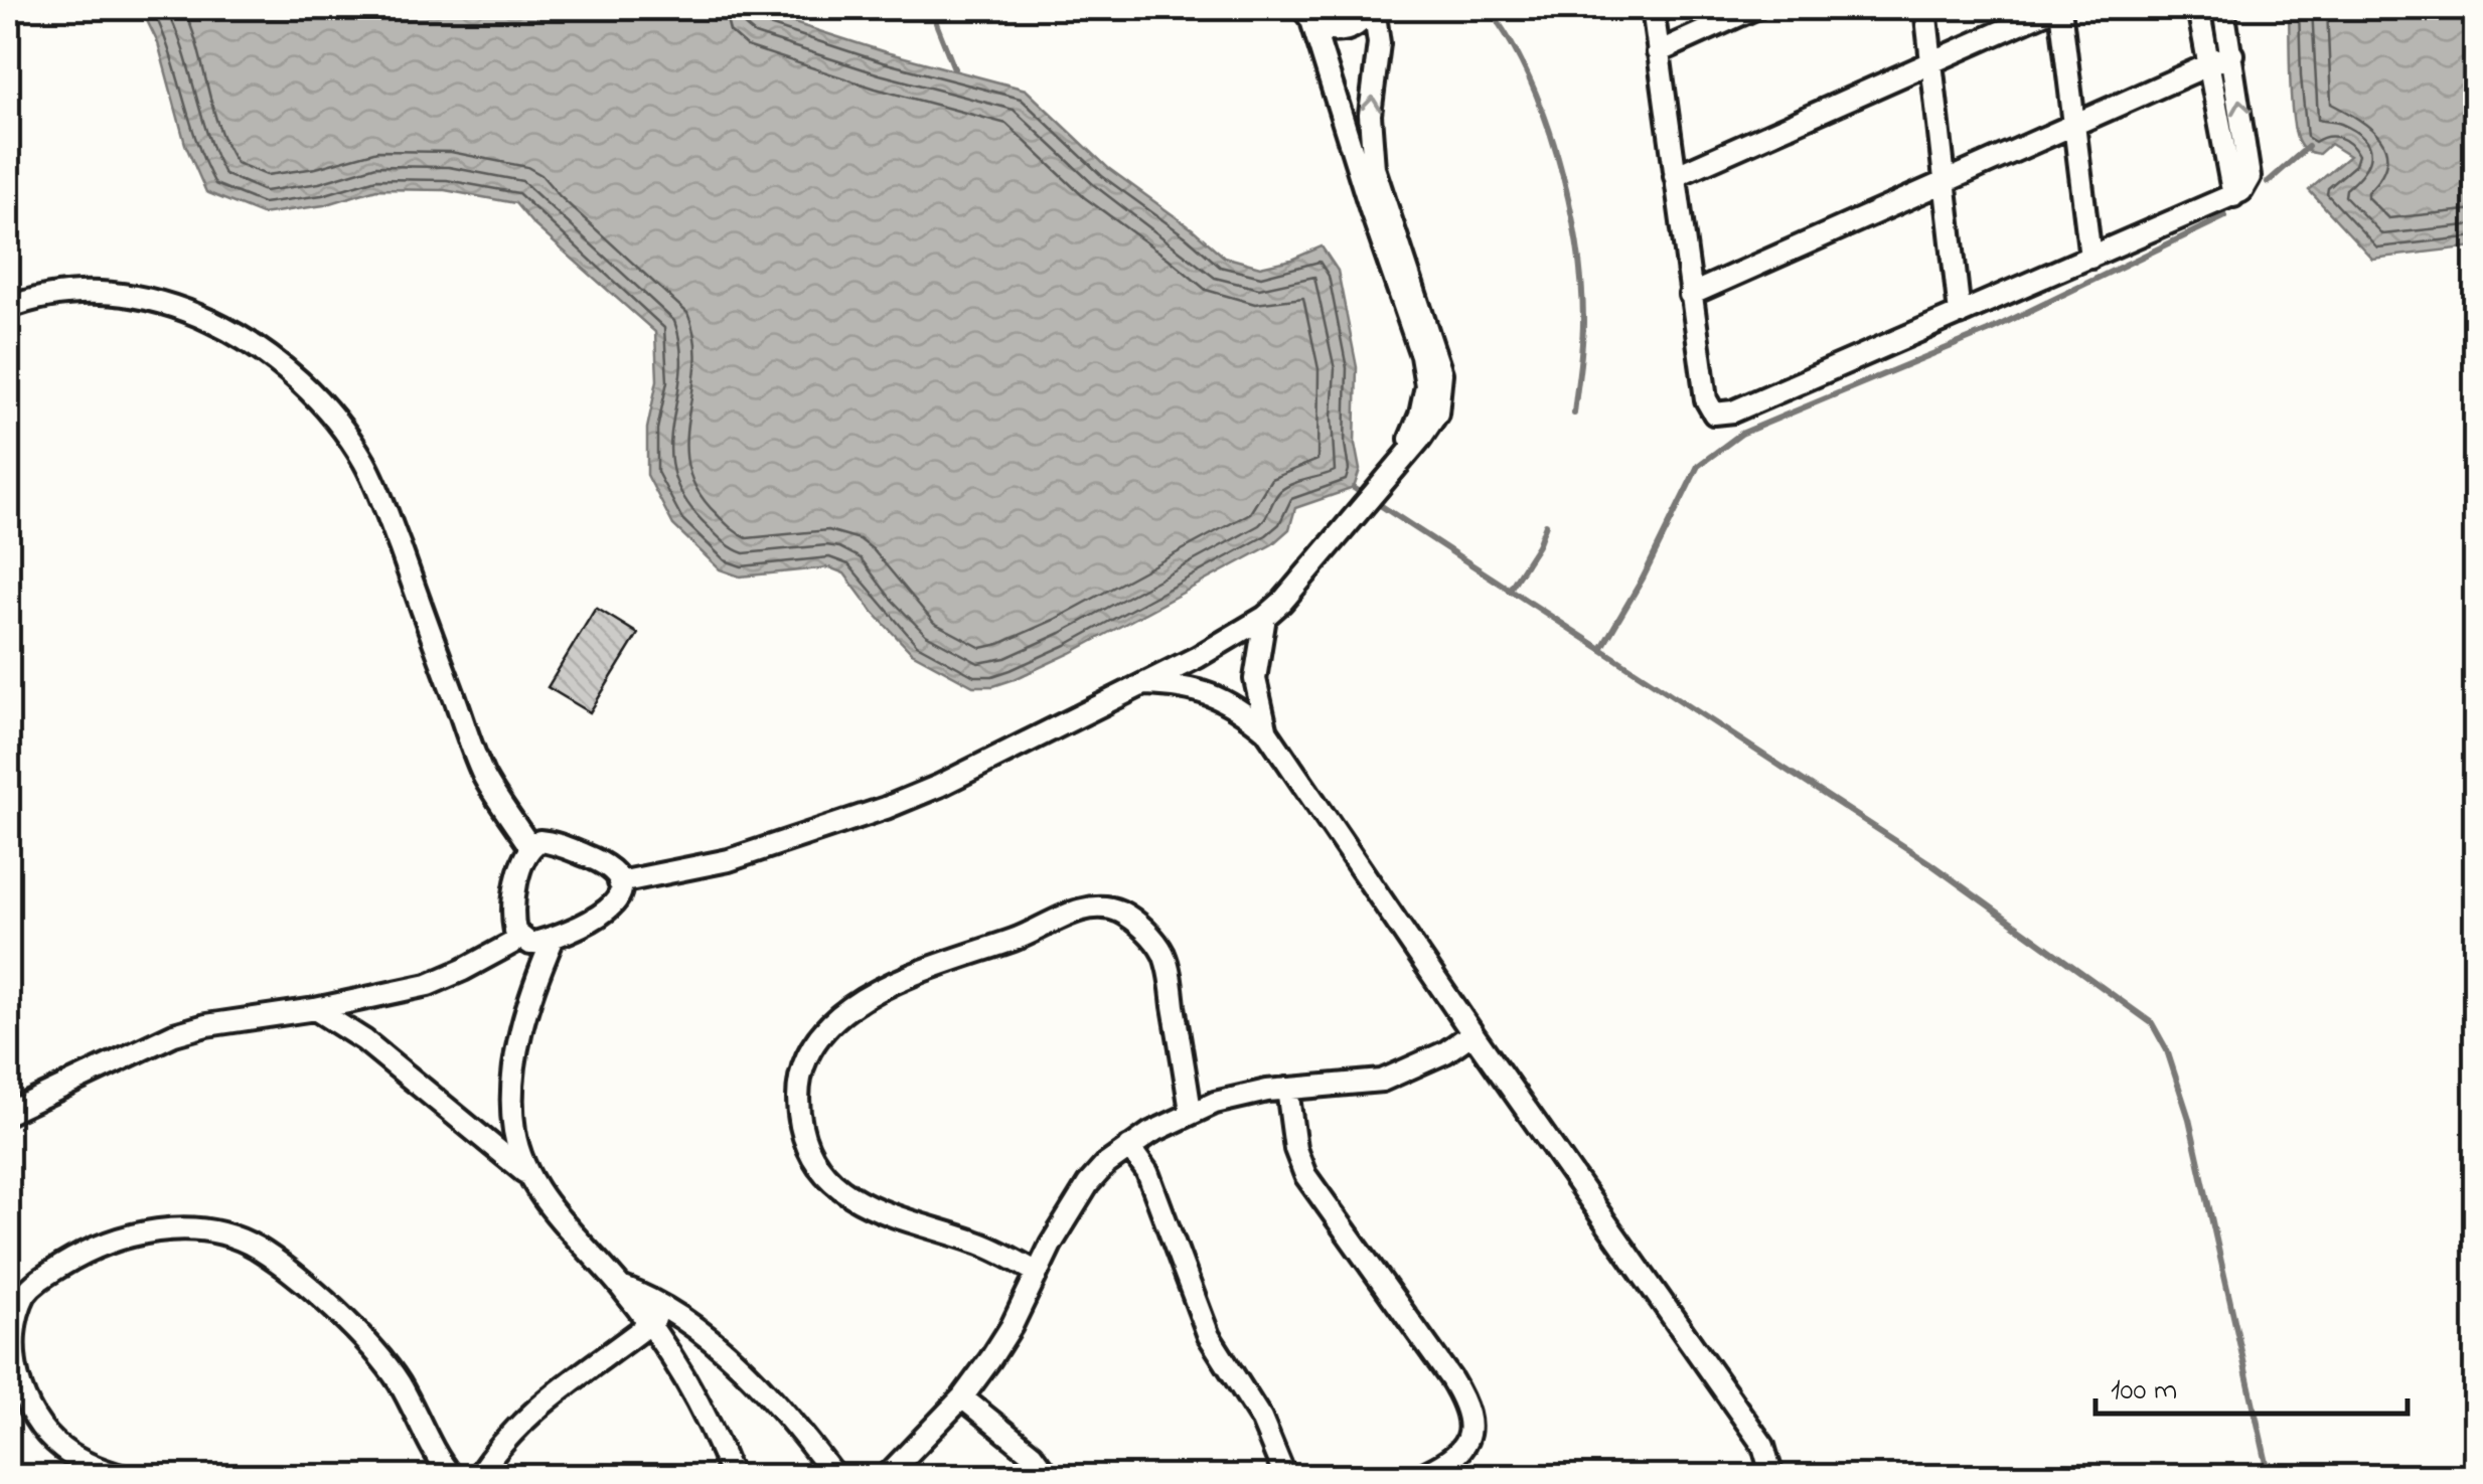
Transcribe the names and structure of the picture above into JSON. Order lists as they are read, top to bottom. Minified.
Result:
{"scale_bar":"100 m"}
